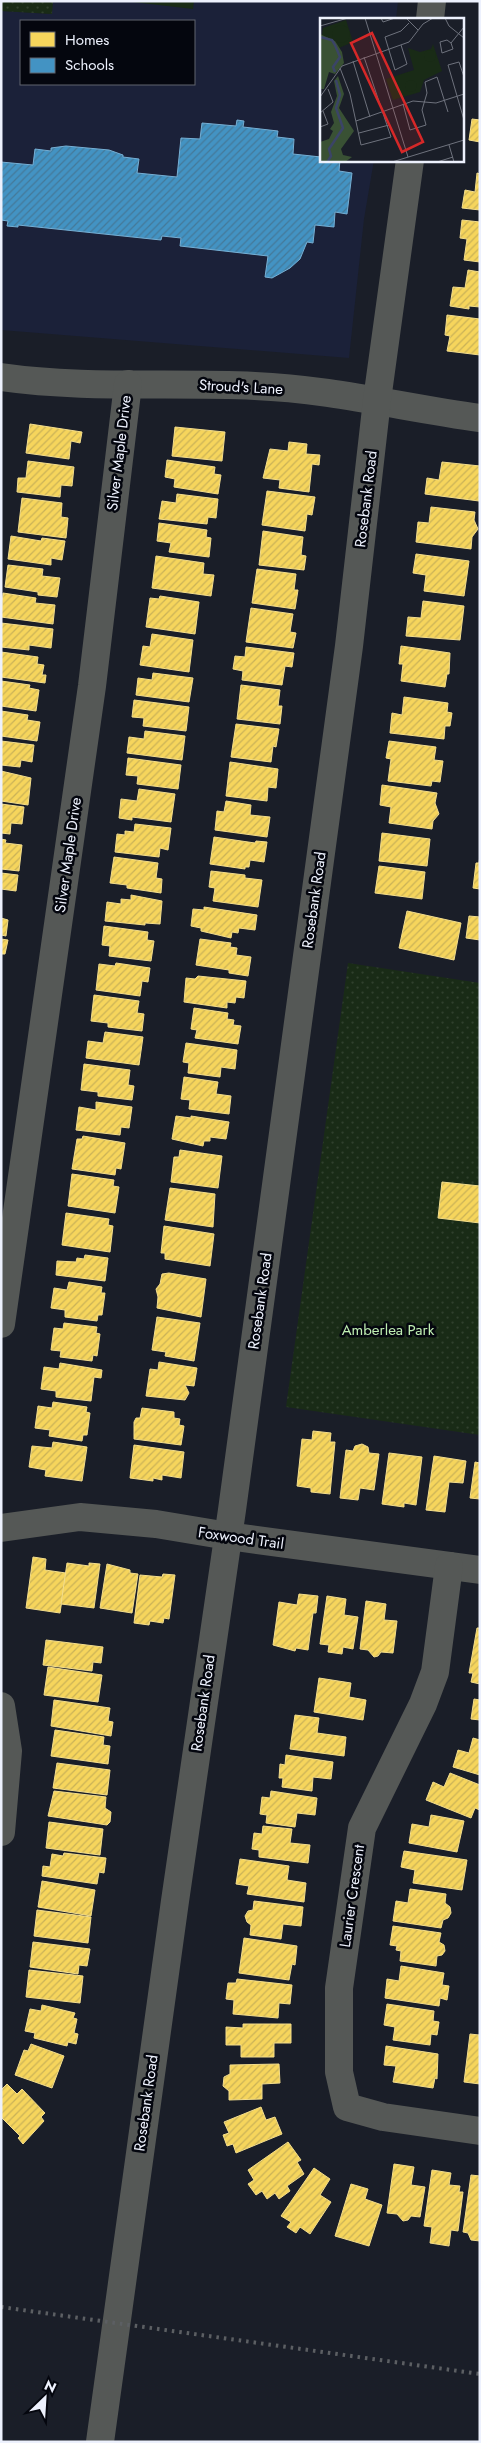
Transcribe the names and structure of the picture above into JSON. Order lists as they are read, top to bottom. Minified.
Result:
{"streets":{"street":["Stroud's Lane","Silver Maple Drive","Rosebank Road","Foxwood Trail","Laurier Crescent"]},"crossings":[["Stroud's Lane","Silver Maple Drive"],["Stroud's Lane","Rosebank Road"],["Rosebank Road","Foxwood Trail"],["Foxwood Trail","Laurier Crescent"]],"parks":["Amberlea Park"],"legend":["Homes","Schools"],"north":"top right"}
